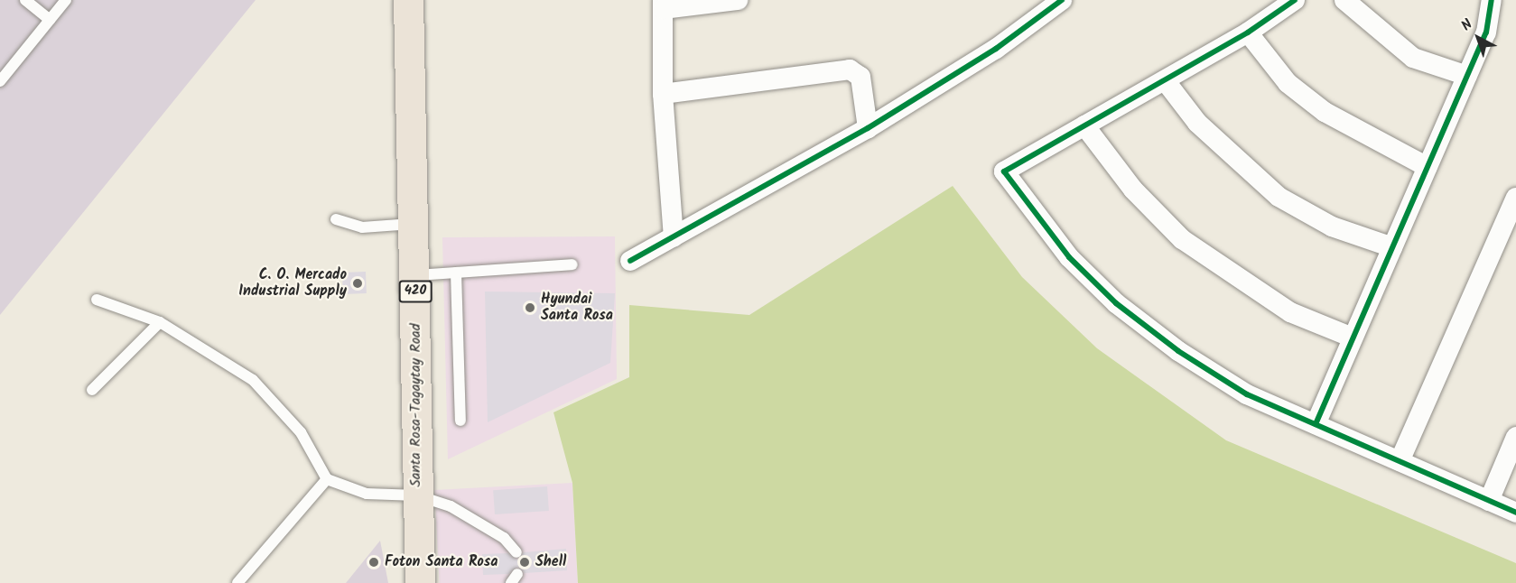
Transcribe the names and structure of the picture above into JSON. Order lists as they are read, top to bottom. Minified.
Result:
{"streets":{"main road":["420","Santa Rosa-Tagaytay Road"]},"places":["C. O. Mercado Industrial Supply","Hyundai Santa Rosa","Foton Santa Rosa","Shell"],"north":"top left"}
